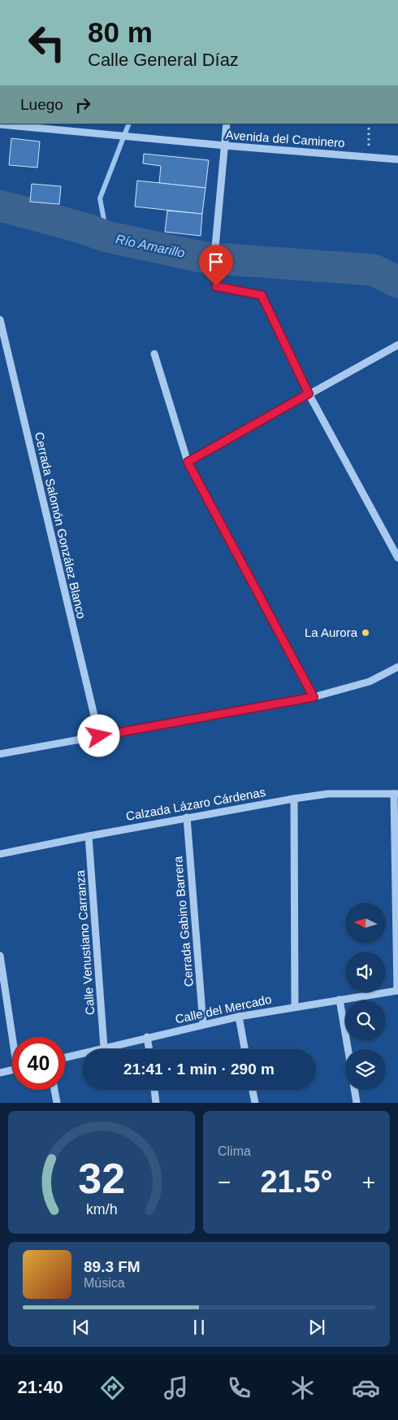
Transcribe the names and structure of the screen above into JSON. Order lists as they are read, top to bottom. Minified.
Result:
{"streets":{"street":["Avenida del Caminero","Cerrada Salomón González Blanco","Calzada Lázaro Cárdenas","Cerrada Gabino Barrera","Calle Venustiano Carranza","Calle del Mercado"]},"crossings":[["Calzada Lázaro Cárdenas","Cerrada Gabino Barrera"],["Calzada Lázaro Cárdenas","Calle Venustiano Carranza"],["Cerrada Gabino Barrera","Calle del Mercado"],["Calle Venustiano Carranza","Calle del Mercado"]],"water":["Río Amarillo"],"places":["La Aurora"],"north":"left","page":{"turn":["80 m","Calle General Díaz"],"then":"Luego","limit":"40","trip":"21:41 · 1 min · 290 m","tile":"Clima","heat":["−","21.5°","+"],"song":["89.3 FM","Música"],"tabs":"21:40","gauge":["32","km/h"]}}
